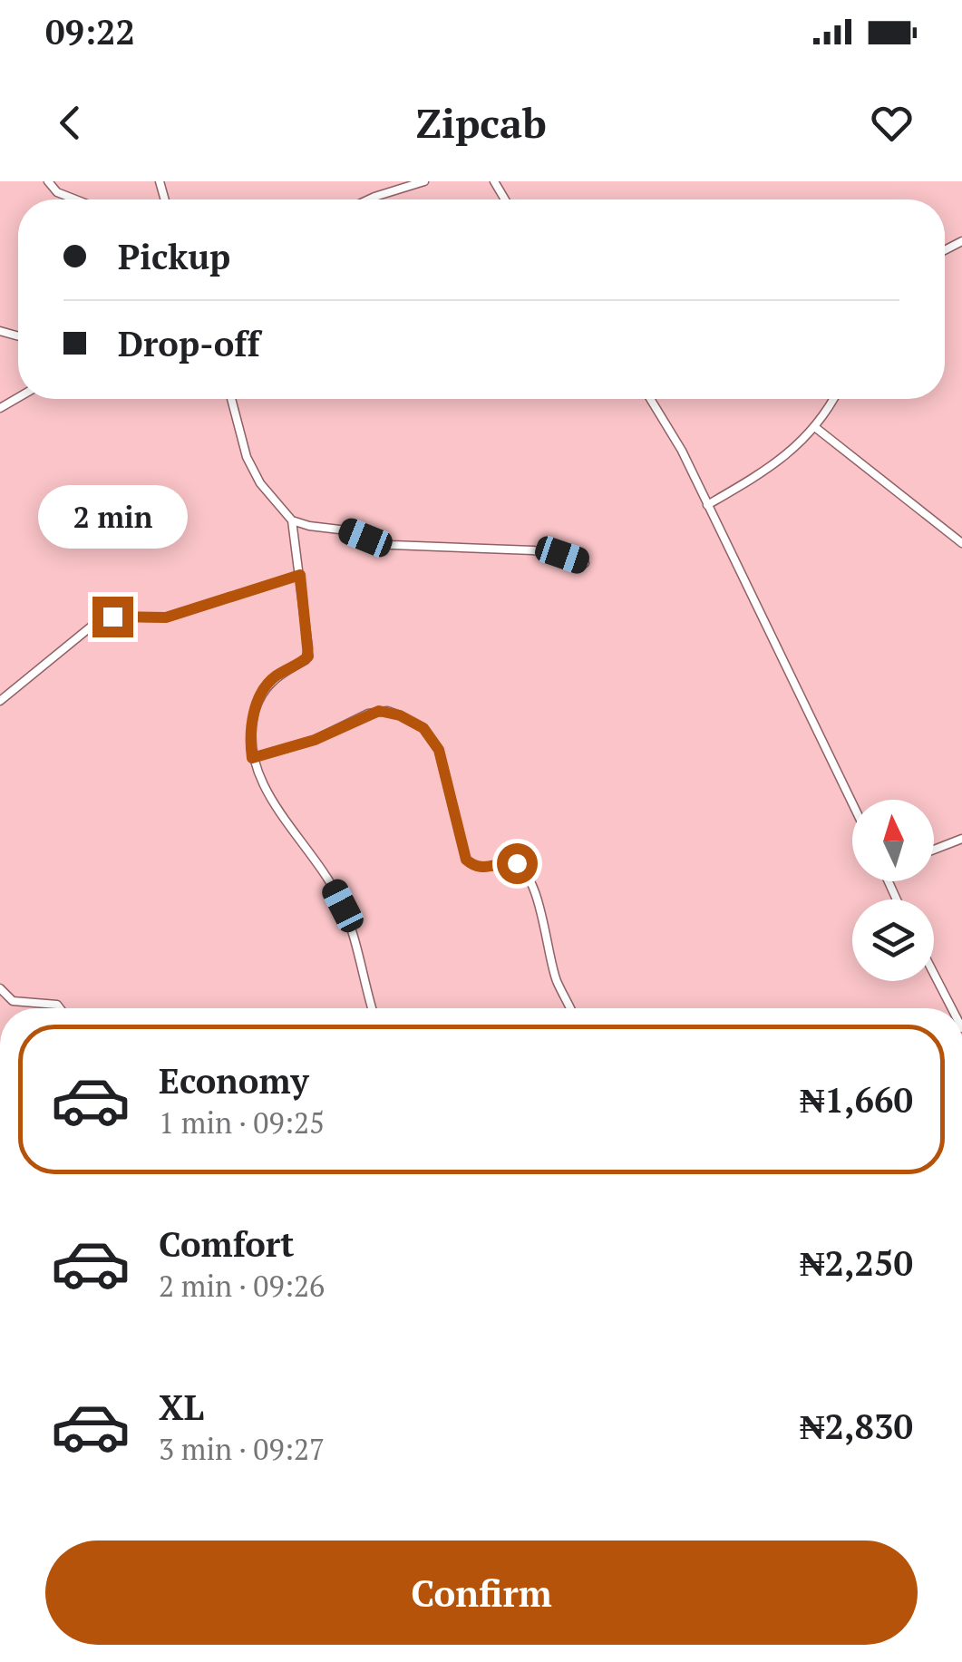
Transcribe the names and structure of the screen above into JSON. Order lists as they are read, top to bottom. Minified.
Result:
{"north":"top","page":{"status":"09:22","header":"Zipcab","banner":["Pickup","Drop-off"],"bubble":"2 min","list":[{"name":"Economy","note":"1 min · 09:25","value":"₦1,660"},{"name":"Comfort","note":"2 min · 09:26","value":"₦2,250"},{"name":"XL","note":"3 min · 09:27","value":"₦2,830"}],"buttons":"Confirm"}}
